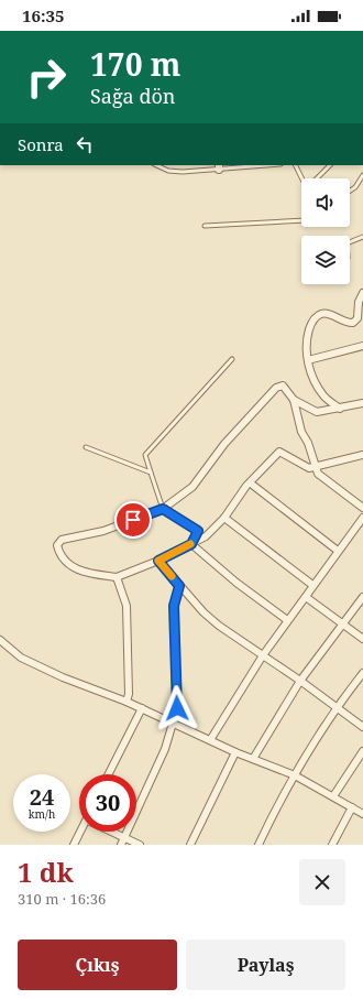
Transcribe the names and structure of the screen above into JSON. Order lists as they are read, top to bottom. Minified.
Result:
{"page":{"status":"16:35","turn":["170 m","Sağa dön"],"then":"Sonra","speed":"24 km/h","limit":"30","heading":["1 dk","310 m · 16:36"],"buttons":["Çıkış","Paylaş"]}}
